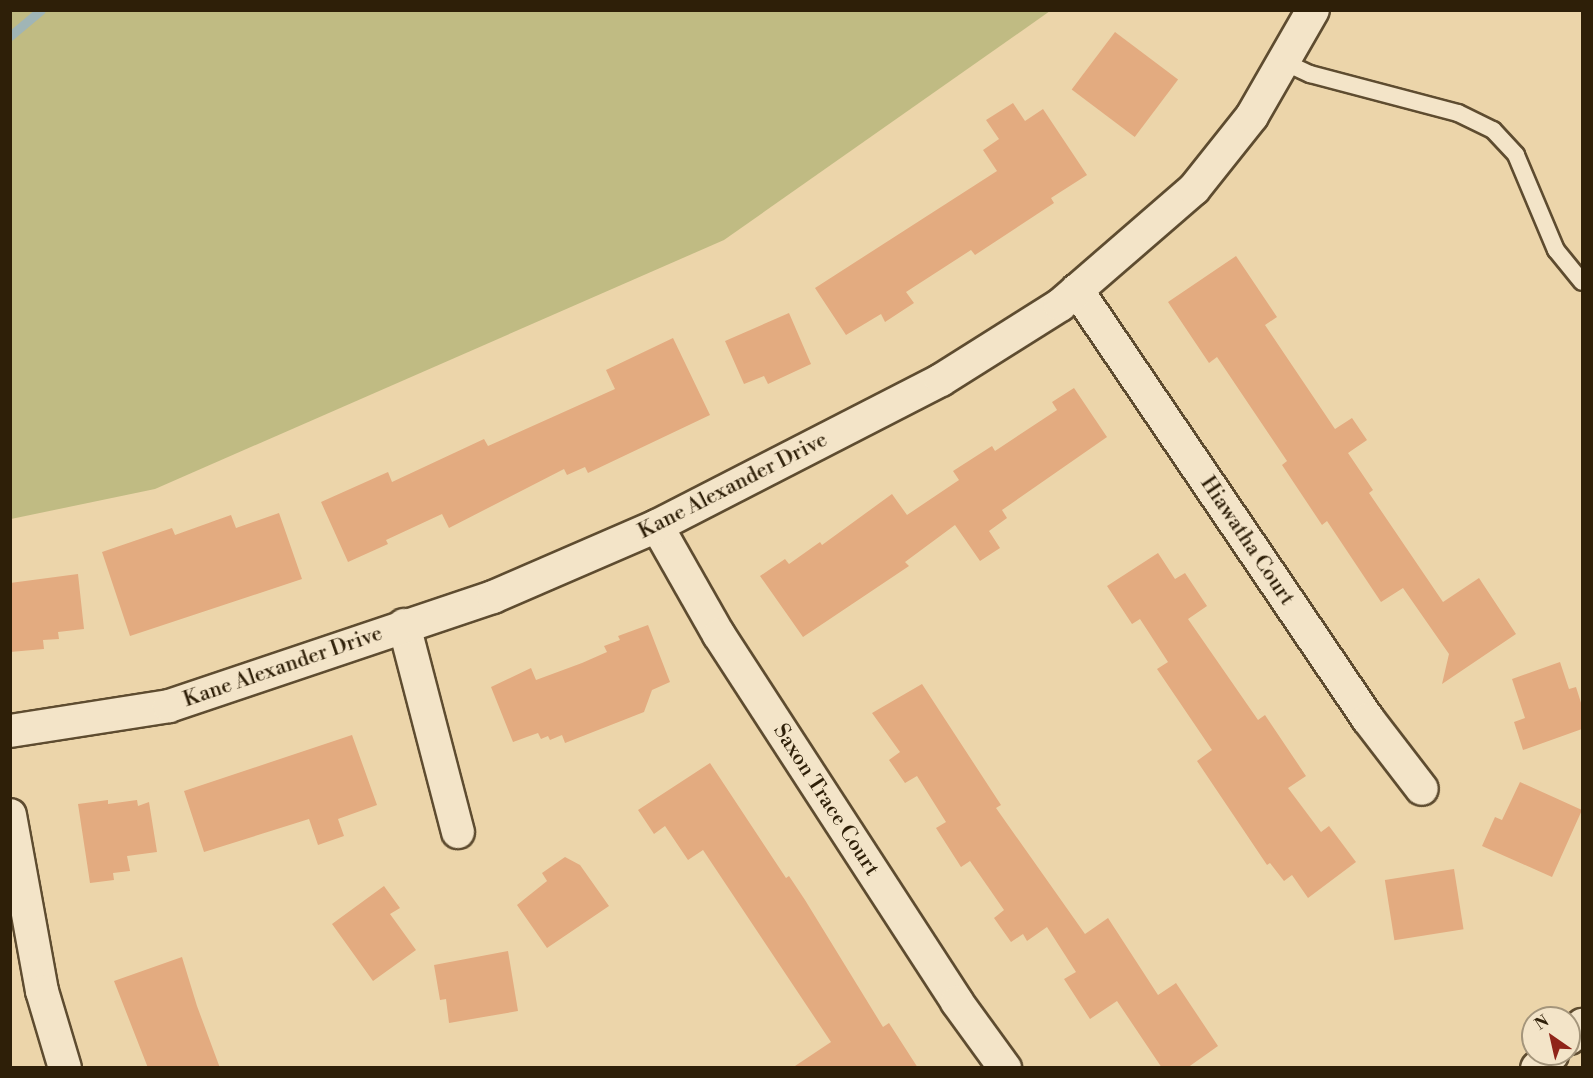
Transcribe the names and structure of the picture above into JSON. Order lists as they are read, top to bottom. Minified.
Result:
{"streets":{"street":["Kane Alexander Drive","Hiawatha Court","Saxon Trace Court"]},"crossings":[["Kane Alexander Drive","Hiawatha Court"],["Kane Alexander Drive","Saxon Trace Court"]],"north":"top left"}
